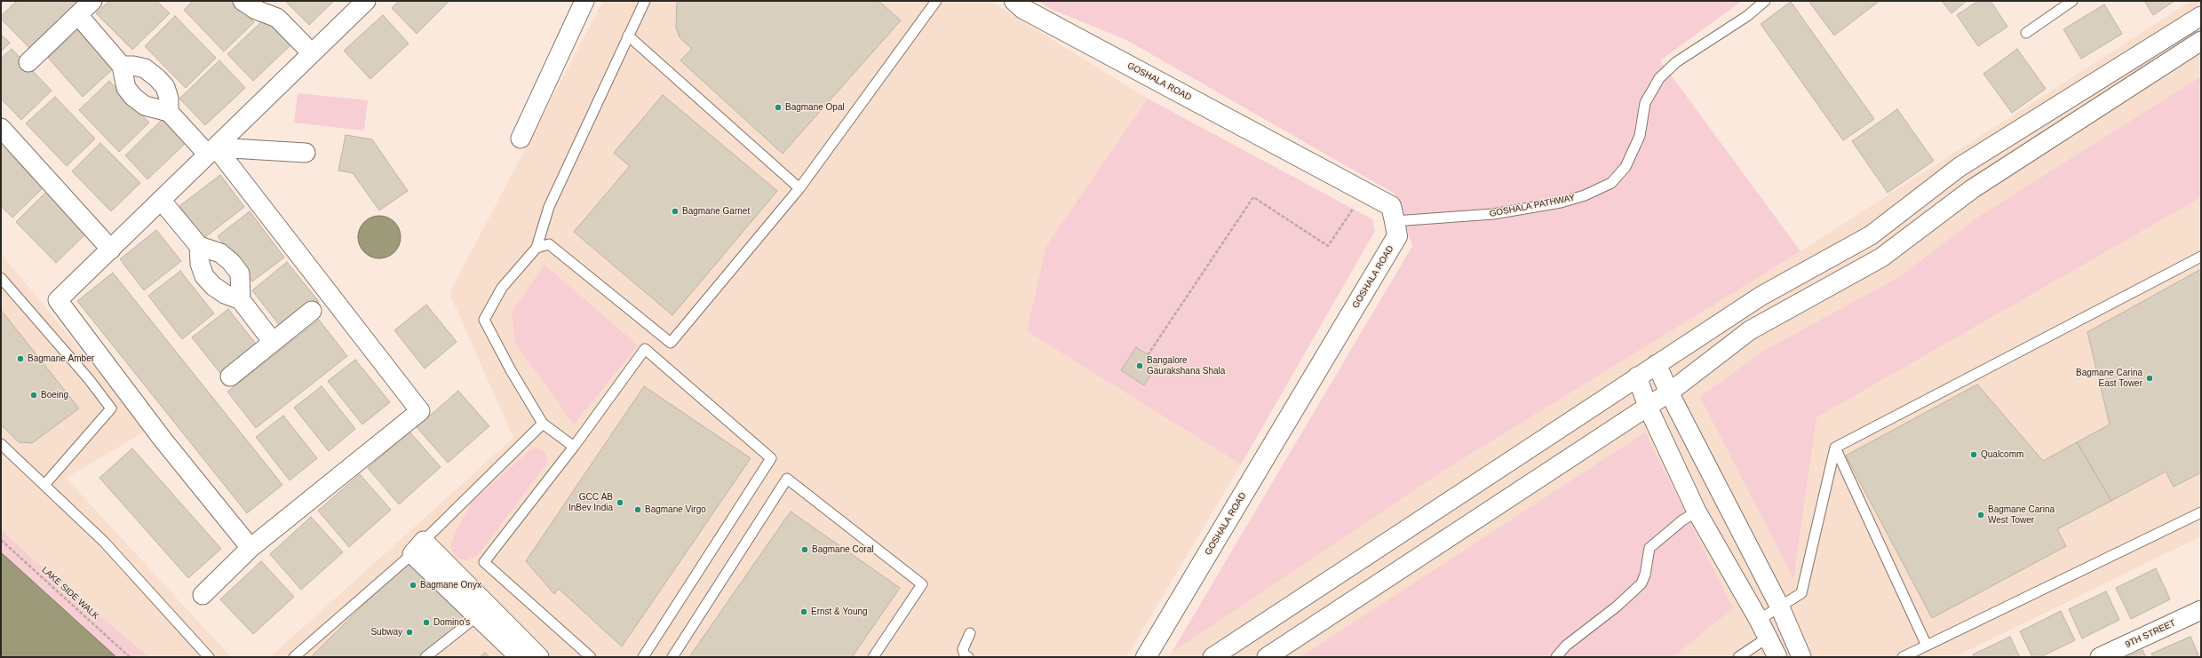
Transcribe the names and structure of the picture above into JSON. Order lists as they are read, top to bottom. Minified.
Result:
{"streets":{"street":["GOSHALA ROAD","9TH STREET"],"lane":["GOSHALA PATHWAY"],"path":["LAKE SIDE WALK"]},"crossings":[["GOSHALA ROAD","GOSHALA PATHWAY"]],"places":["Bagmane Opal","Bagmane Garnet","Bagmane Amber","Bangalore Gaurakshana Shala","Bagmane Carina East Tower","Boeing","Qualcomm","GCC AB InBev India","Bagmane Virgo","Bagmane Carina West Tower","Bagmane Coral","Bagmane Onyx","Ernst & Young","Domino's","Subway"]}
